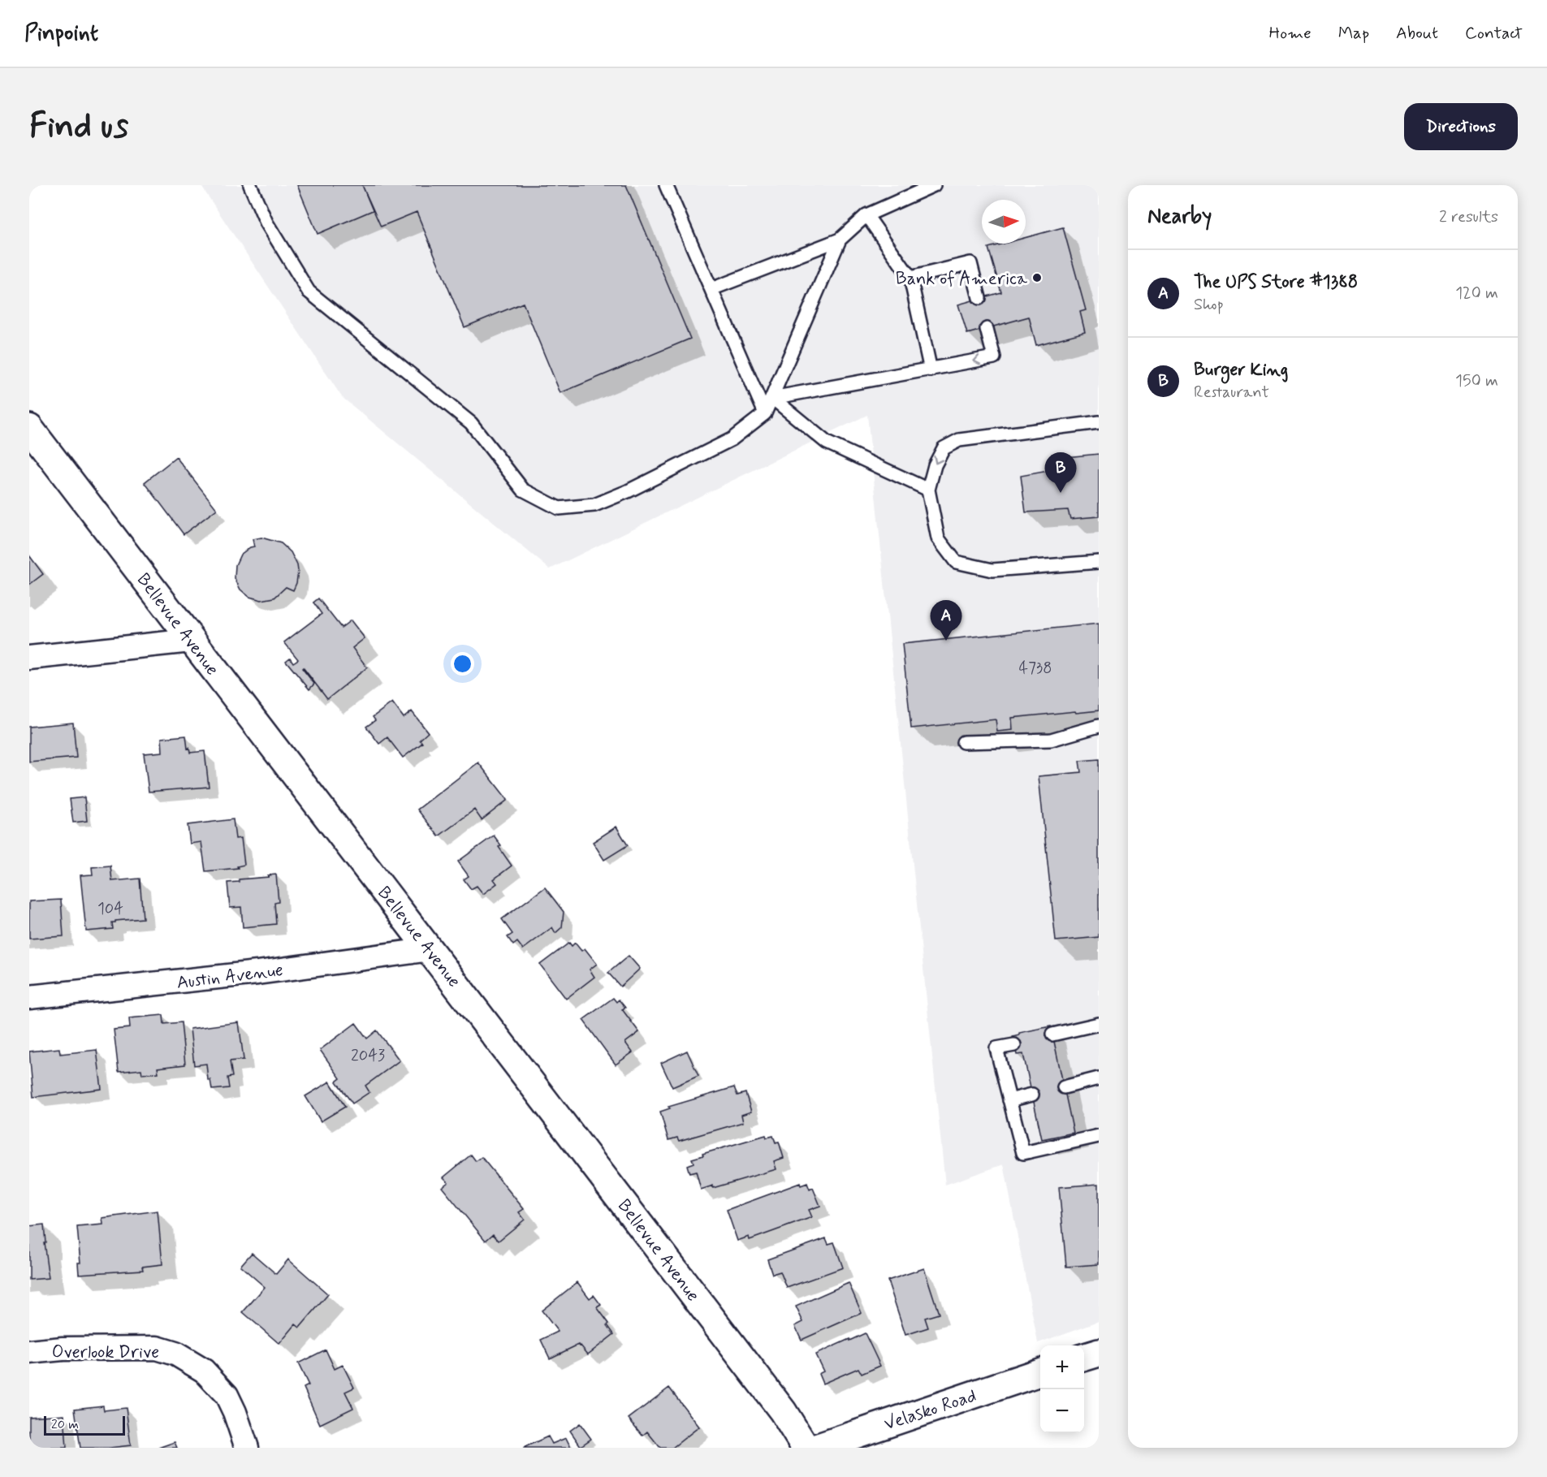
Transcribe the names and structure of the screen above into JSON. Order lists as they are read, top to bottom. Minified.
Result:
{"streets":{"street":["Bellevue Avenue","Austin Avenue","Overlook Drive","Velasko Road"]},"crossings":[["Bellevue Avenue","Austin Avenue"]],"places":["Bank of America"],"house_numbers":["4738","104","2043"],"scale_bar":"20 m","north":"right","page":{"header":"Pinpoint","nav":["Home","Map","About","Contact"],"buttons":"Directions","title":"Find us","heading":["Nearby","2 results"],"list":[{"mark":"A","name":"The UPS Store #1388","note":"Shop","value":"120 m"},{"mark":"B","name":"Burger King","note":"Restaurant","value":"150 m"}],"pins":["B","A"],"map_buttons":["+","−"],"scale":"20 m"}}
